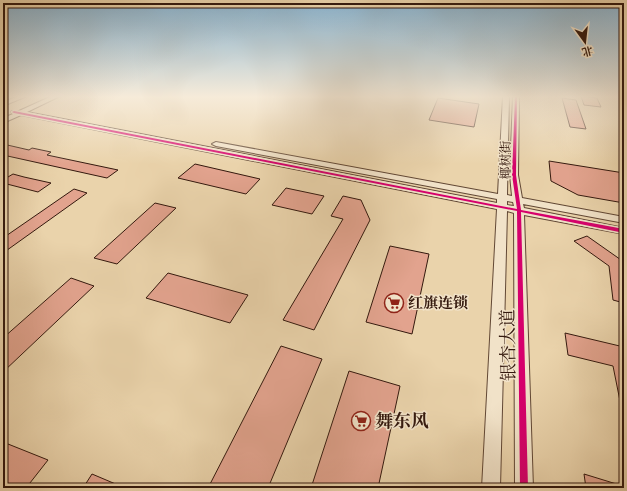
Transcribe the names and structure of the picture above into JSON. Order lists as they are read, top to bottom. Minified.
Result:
{"streets":{"street":["椰树街","银杏大道"]},"crossings":[["椰树街","银杏大道"]],"places":{"supermarket":["红旗连锁","舞东风"]},"north":"bottom"}
